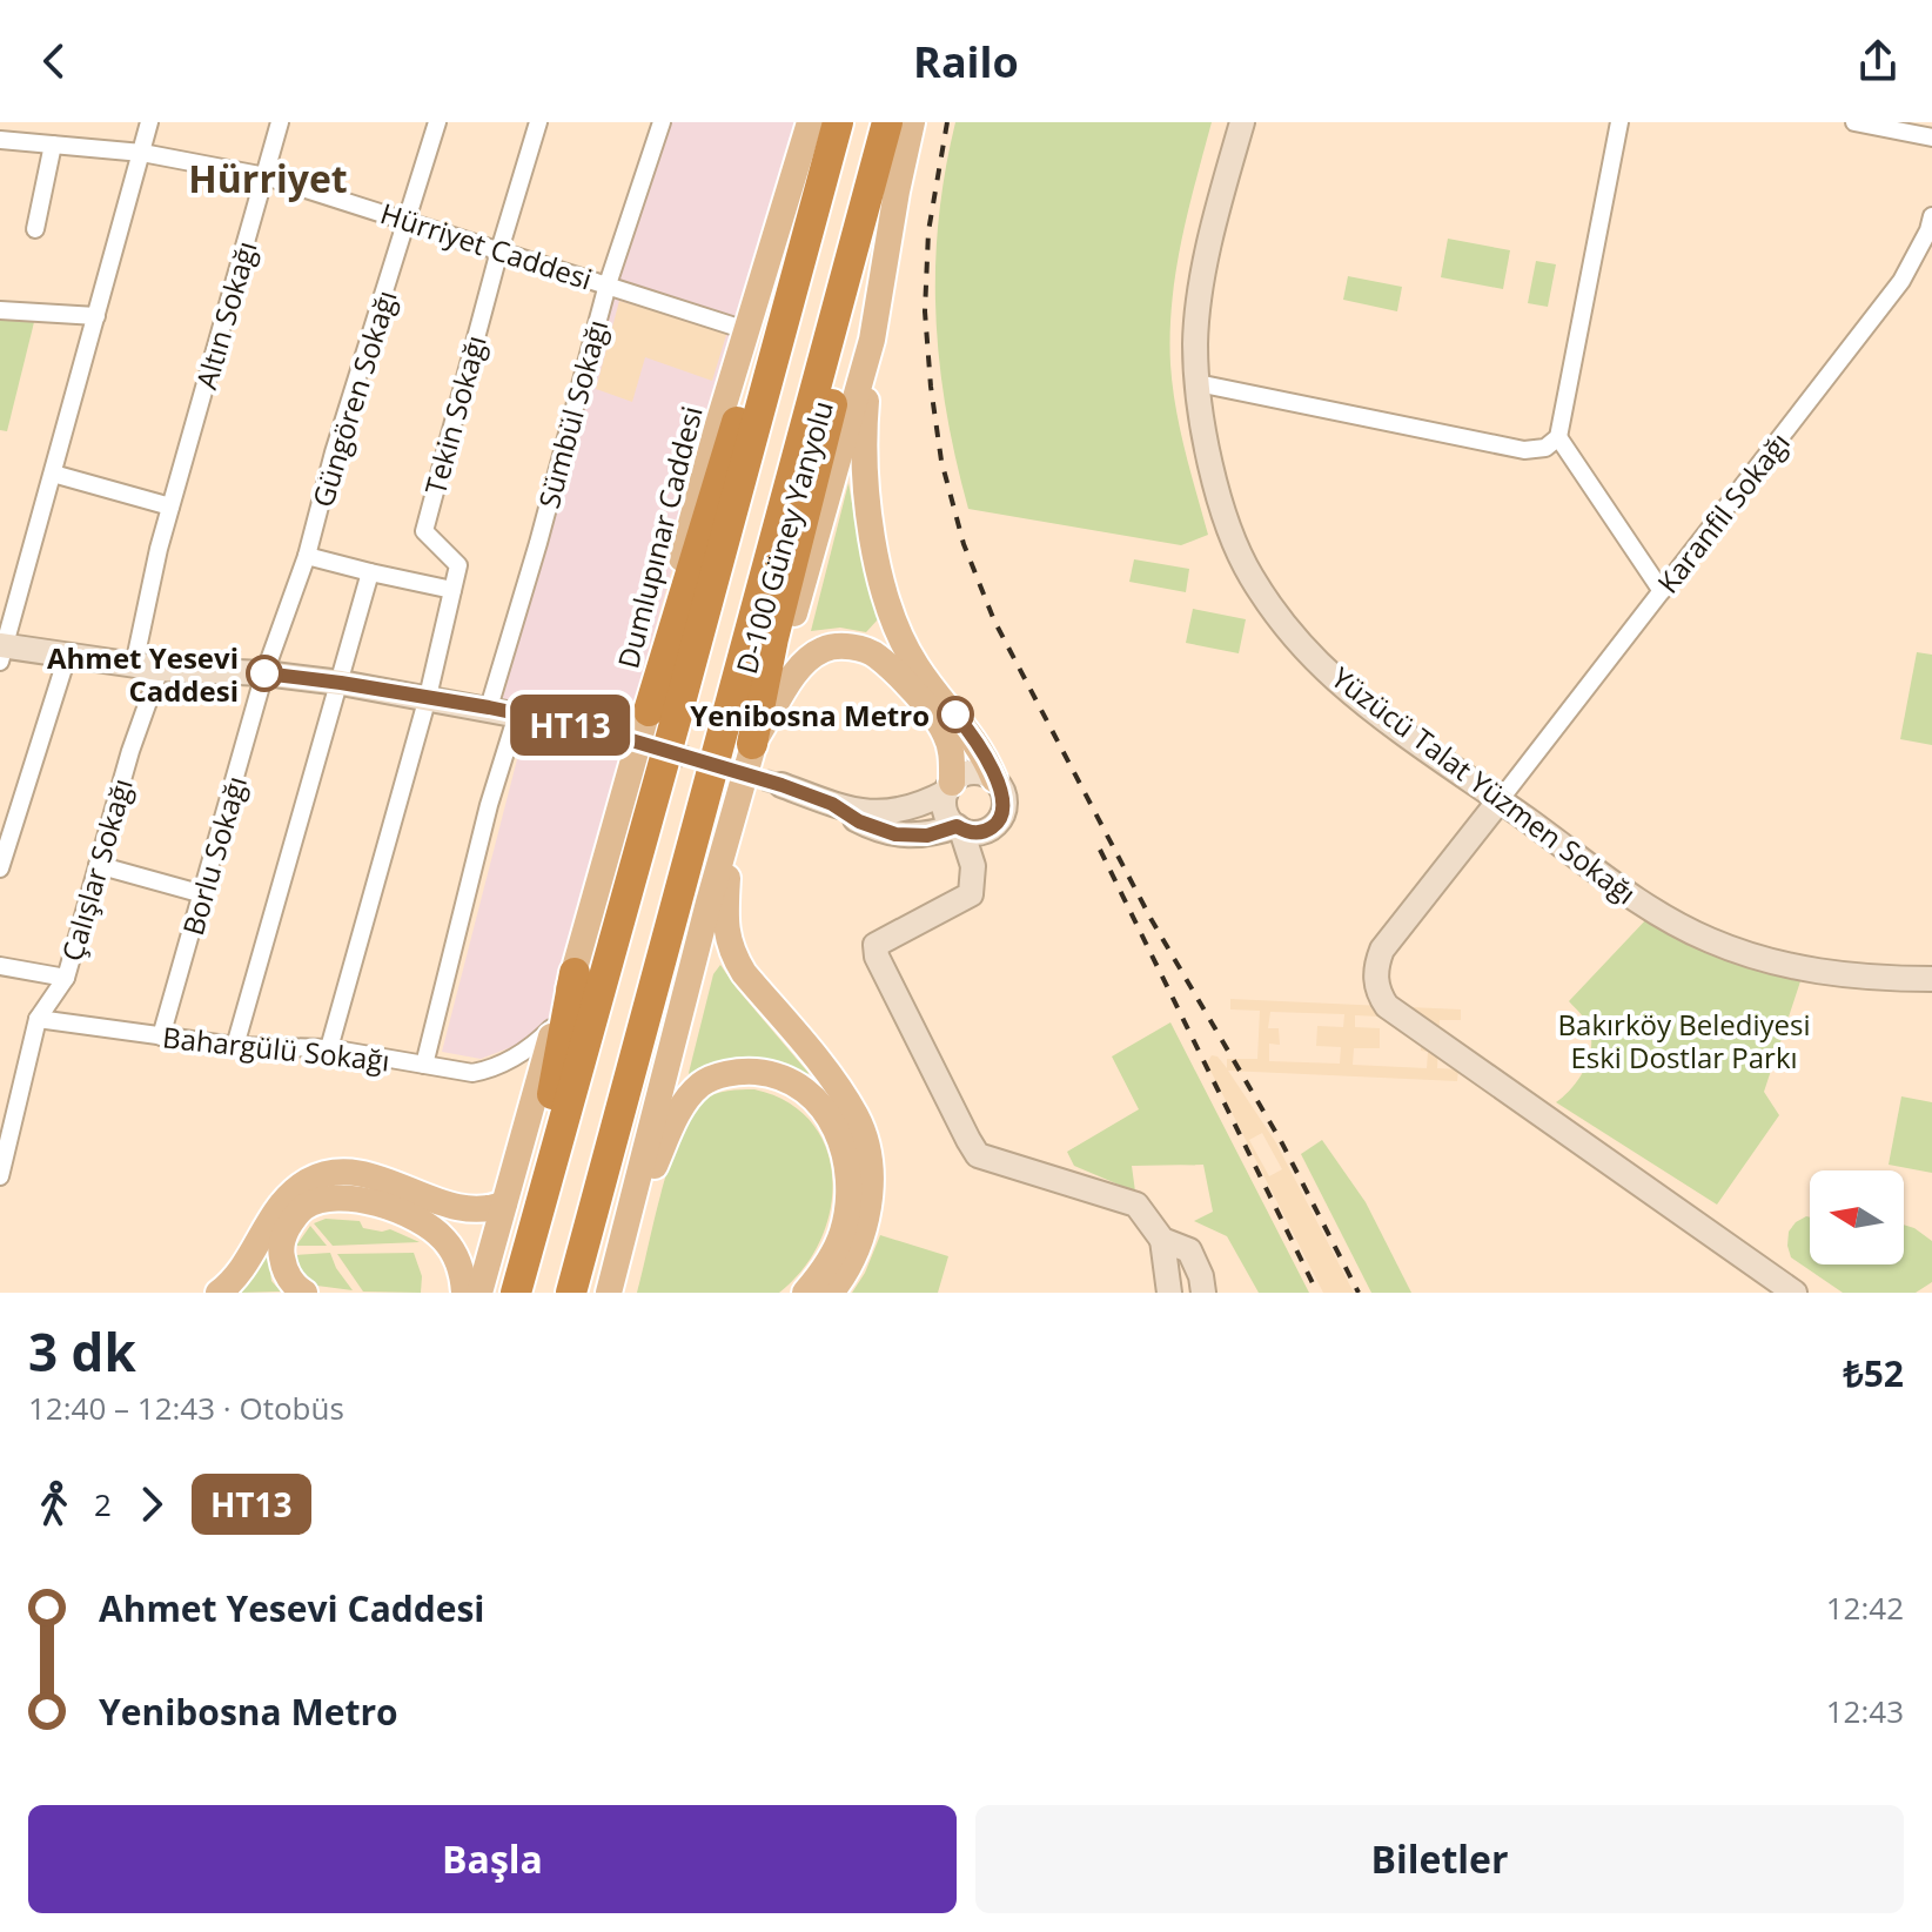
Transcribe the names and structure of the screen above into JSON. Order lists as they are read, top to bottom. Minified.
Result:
{"streets":{"main road":["Dumlupınar Caddesi","D-100 Güney Yanyolu"],"street":["Hürriyet Caddesi","Altın Sokağı","Güngören Sokağı","Sümbül Sokağı","Tekin Sokağı","Karanfil Sokağı","Yüzücü Talat Yüzmen Sokağı","Borlu Sokağı","Çalışlar Sokağı","Bahargülü Sokağı"]},"crossings":[["Hürriyet Caddesi","Altın Sokağı"],["Hürriyet Caddesi","Güngören Sokağı"],["Hürriyet Caddesi","Sümbül Sokağı"],["Hürriyet Caddesi","Tekin Sokağı"],["Hürriyet Caddesi","Dumlupınar Caddesi"],["Güngören Sokağı","Borlu Sokağı"],["Tekin Sokağı","Bahargülü Sokağı"],["Karanfil Sokağı","Yüzücü Talat Yüzmen Sokağı"],["Dumlupınar Caddesi","Bahargülü Sokağı"],["Borlu Sokağı","Bahargülü Sokağı"],["Çalışlar Sokağı","Bahargülü Sokağı"]],"districts":["Hürriyet"],"parks":["Bakırköy Belediyesi Eski Dostlar Parkı"],"places":["Ahmet Yesevi Caddesi","Yenibosna Metro"],"lines":["bus line HT13"],"north":"left","page":{"header":"Railo","on_map":"HT13","heading":["3 dk","12:40 – 12:43 · Otobüs","₺52"],"legs":["2","HT13"],"list":[{"name":"Ahmet Yesevi Caddesi","value":"12:42"},{"name":"Yenibosna Metro","value":"12:43"}],"buttons":["Başla","Biletler"]}}
